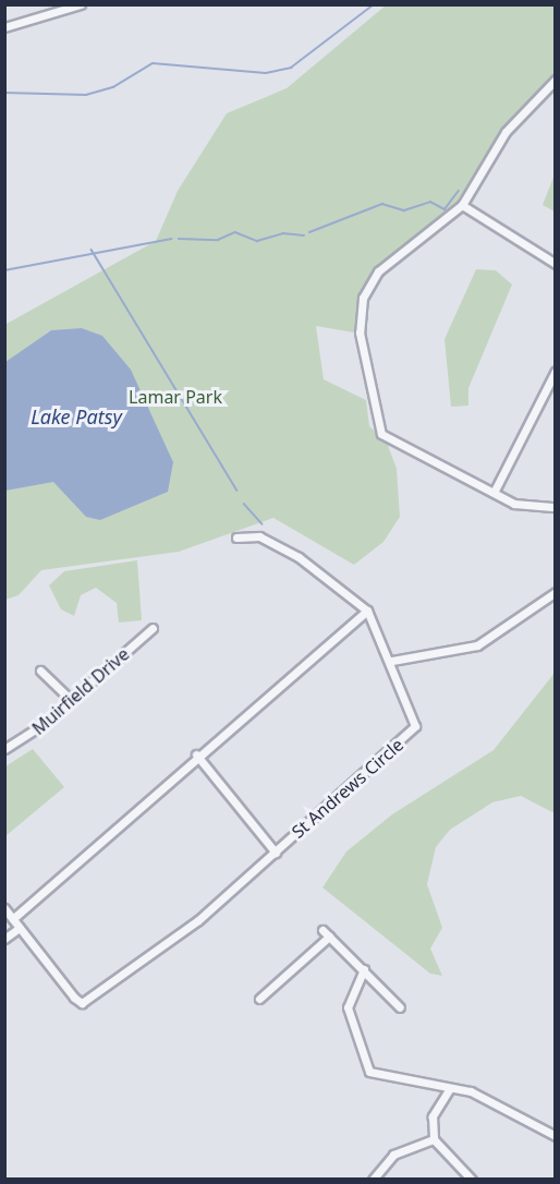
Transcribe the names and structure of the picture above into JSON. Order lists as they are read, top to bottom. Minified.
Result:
{"streets":{"street":["Muirfield Drive","St Andrews Circle"]},"water":["Lake Patsy"],"parks":["Lamar Park"]}
